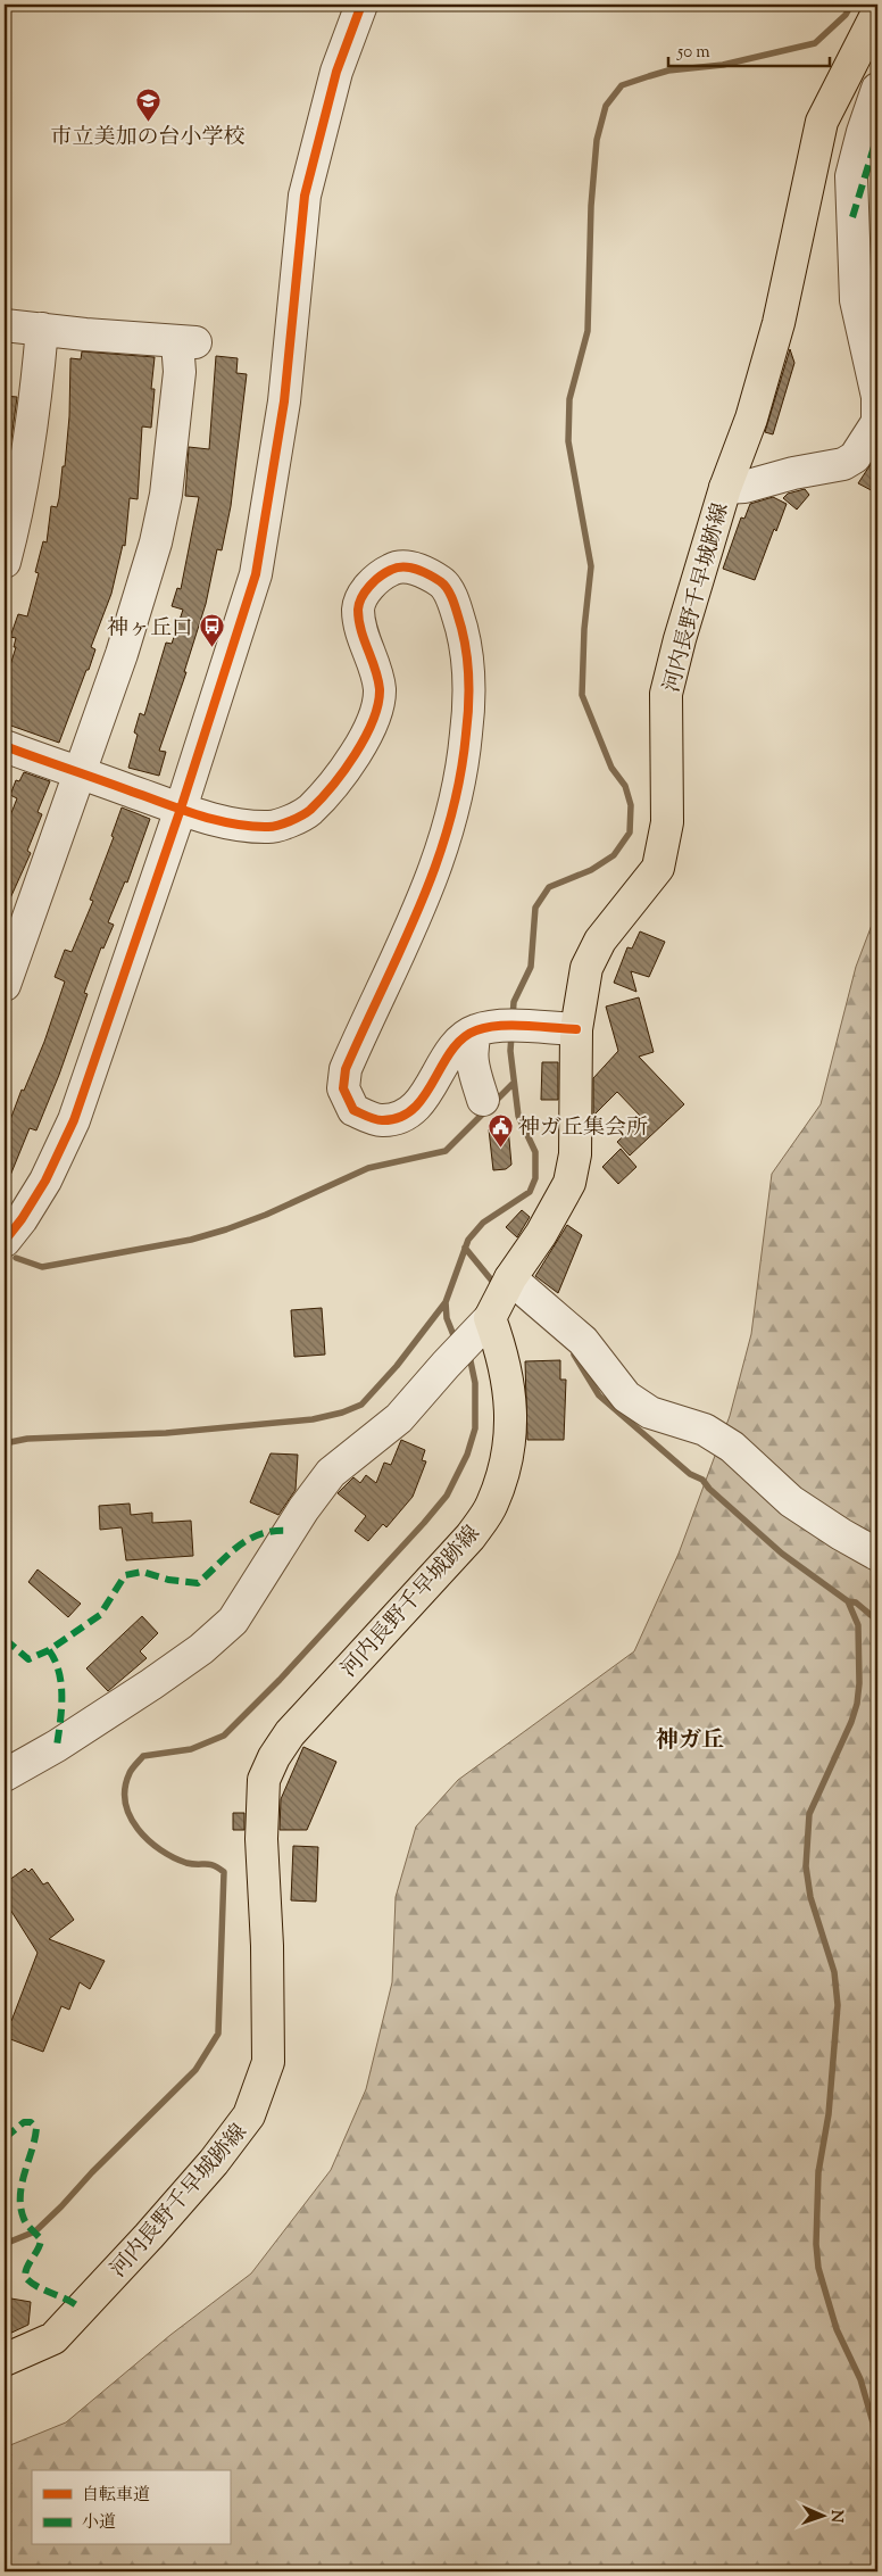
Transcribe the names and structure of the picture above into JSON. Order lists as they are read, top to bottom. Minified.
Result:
{"streets":{"main road":["河内長野千早城跡線"]},"districts":["神ガ丘"],"places":{"school or university":["市立美加の台小学校"],"bus stop":["神ヶ丘口"],"public building":["神ガ丘集会所"]},"legend":["自転車道","小道"],"scale_bar":"50 m","north":"right"}
